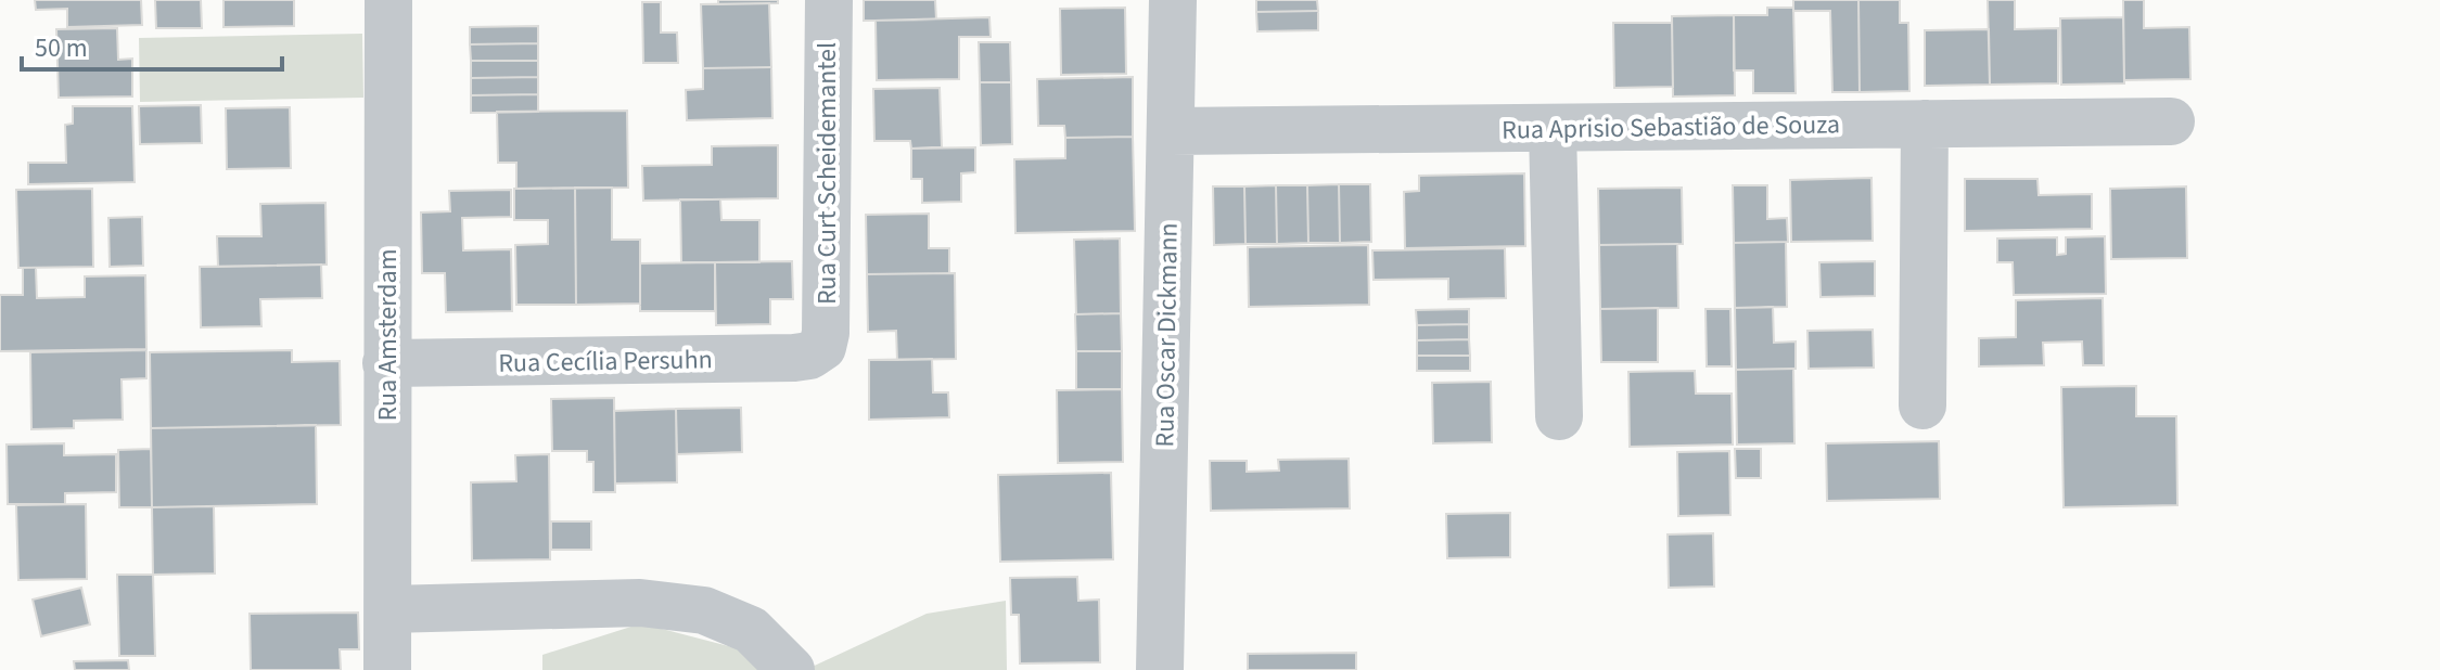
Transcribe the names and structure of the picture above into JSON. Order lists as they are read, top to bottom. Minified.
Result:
{"streets":{"street":["Rua Aprisio Sebastião de Souza","Rua Curt Scheidemantel","Rua Amsterdam","Rua Oscar Dickmann","Rua Cecília Persuhn"]},"crossings":[["Rua Aprisio Sebastião de Souza","Rua Oscar Dickmann"],["Rua Curt Scheidemantel","Rua Cecília Persuhn"],["Rua Amsterdam","Rua Cecília Persuhn"]],"scale_bar":"50 m"}
